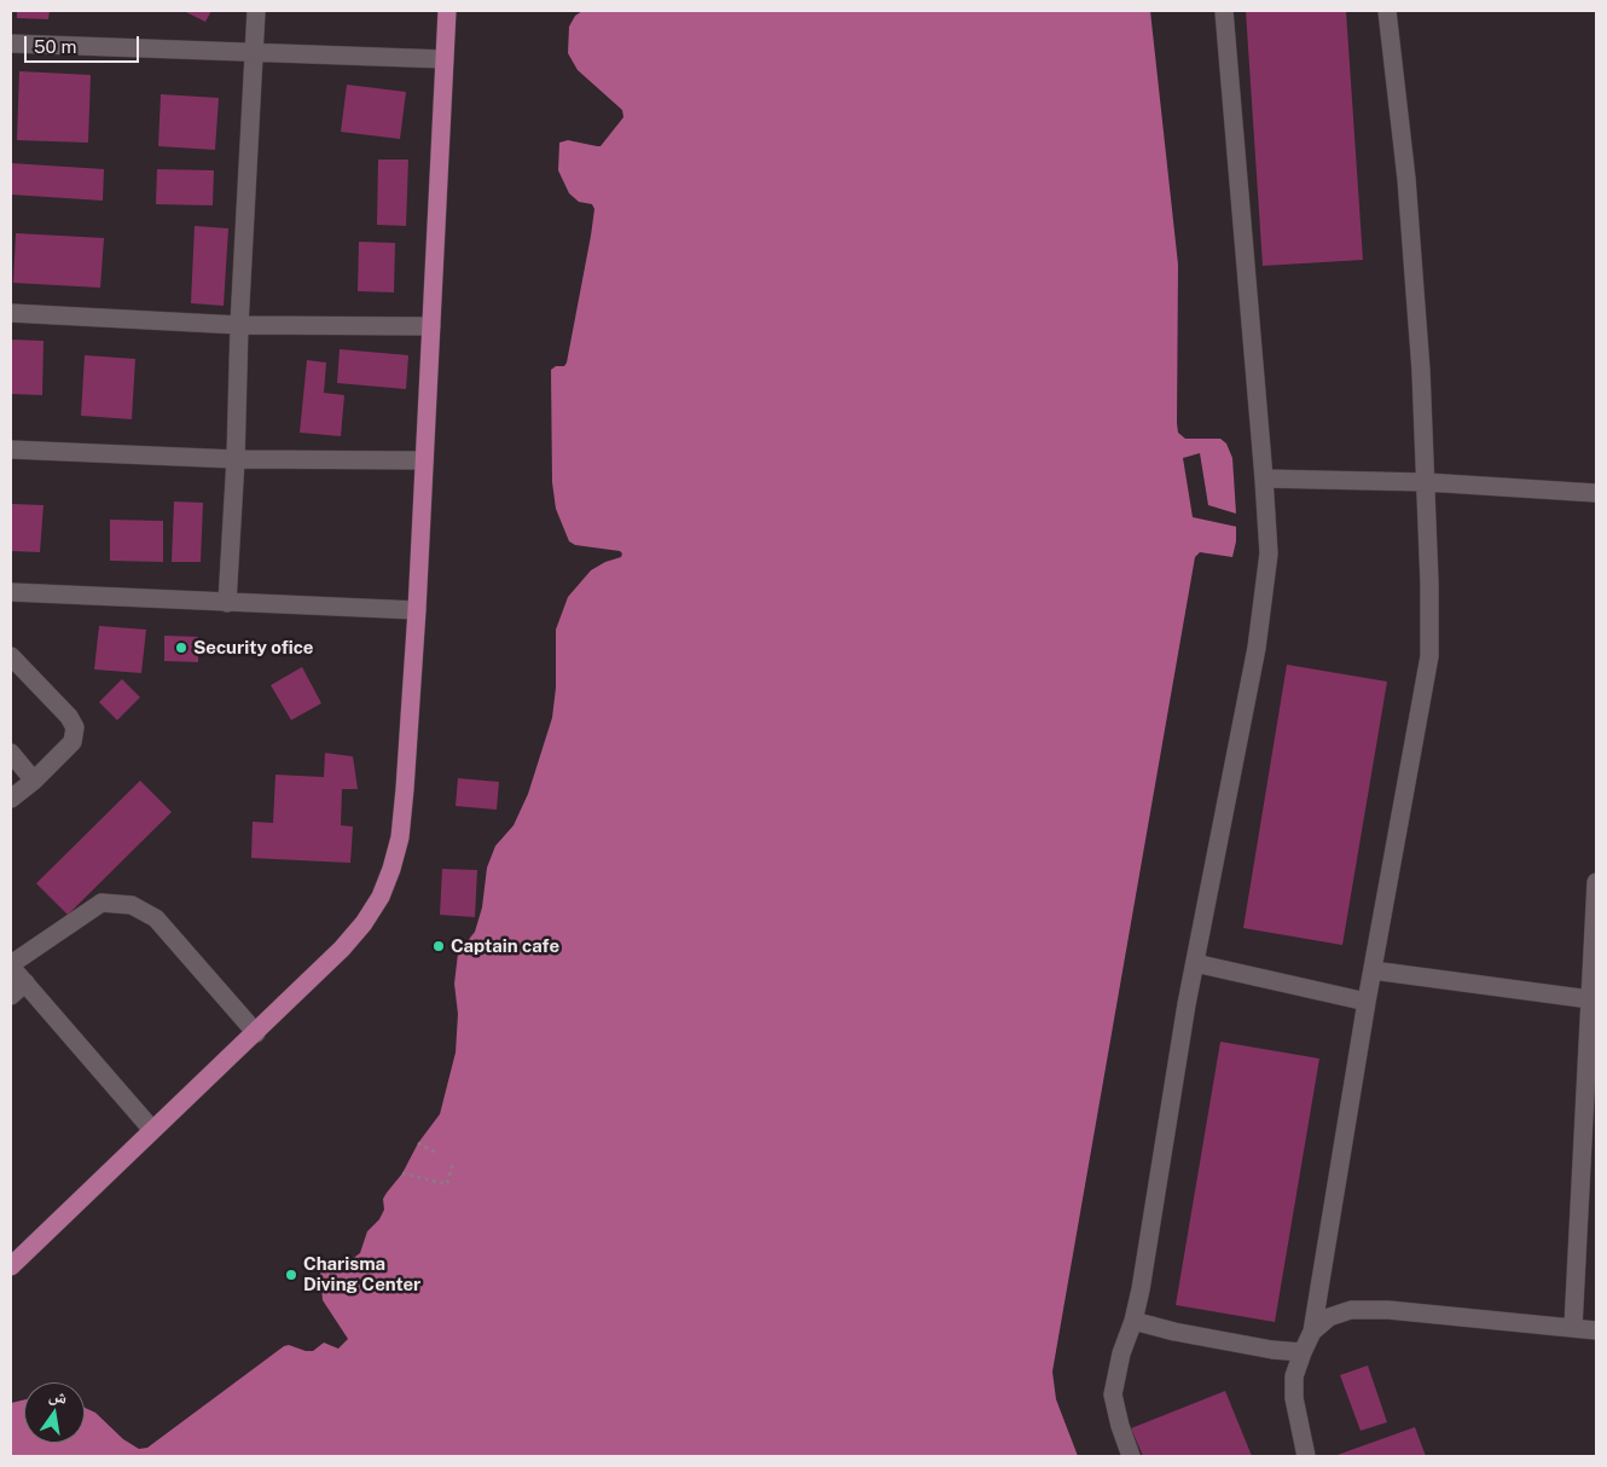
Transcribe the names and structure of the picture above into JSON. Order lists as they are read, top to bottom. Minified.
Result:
{"places":["Security ofice","Captain cafe","Charisma Diving Center"],"scale_bar":"50 m","north":"top"}
